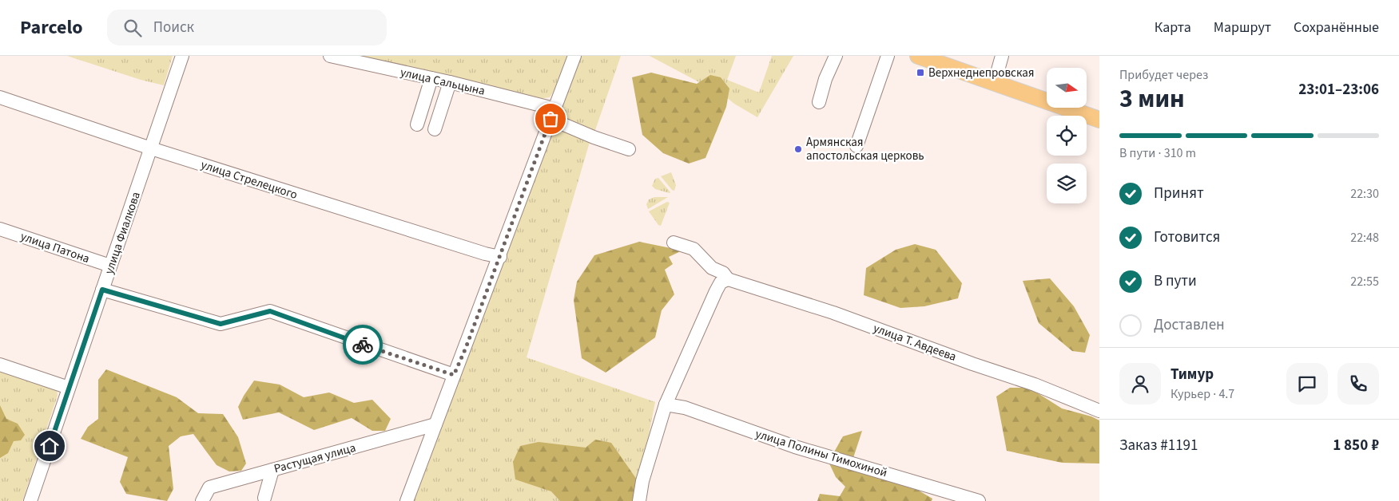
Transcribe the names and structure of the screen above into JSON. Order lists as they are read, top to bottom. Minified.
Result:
{"streets":{"street":["улица Сальцына","улица Стрелецкого","улица Фиалкова","улица Патона","улица Т. Авдеева","улица Полины Тимохиной","Растущая улица"]},"crossings":[["улица Стрелецкого","улица Фиалкова"],["улица Фиалкова","улица Патона"]],"places":{"transit":["Верхнеднепровская"],"other":["Армянская апостольская церковь"]},"north":"right","page":{"header":"Parcelo","search":"Поиск","nav":["Карта","Маршрут","Сохранённые"],"heading":["3 мин","Прибудет через","23:01–23:06"],"panel":["Тимур","Курьер · 4.7","Заказ #1191","1 850 ₽"],"bar":"В пути · 310 m","list":[["Принят","22:30"],["Готовится","22:48"],["В пути","22:55"],"Доставлен"]}}
